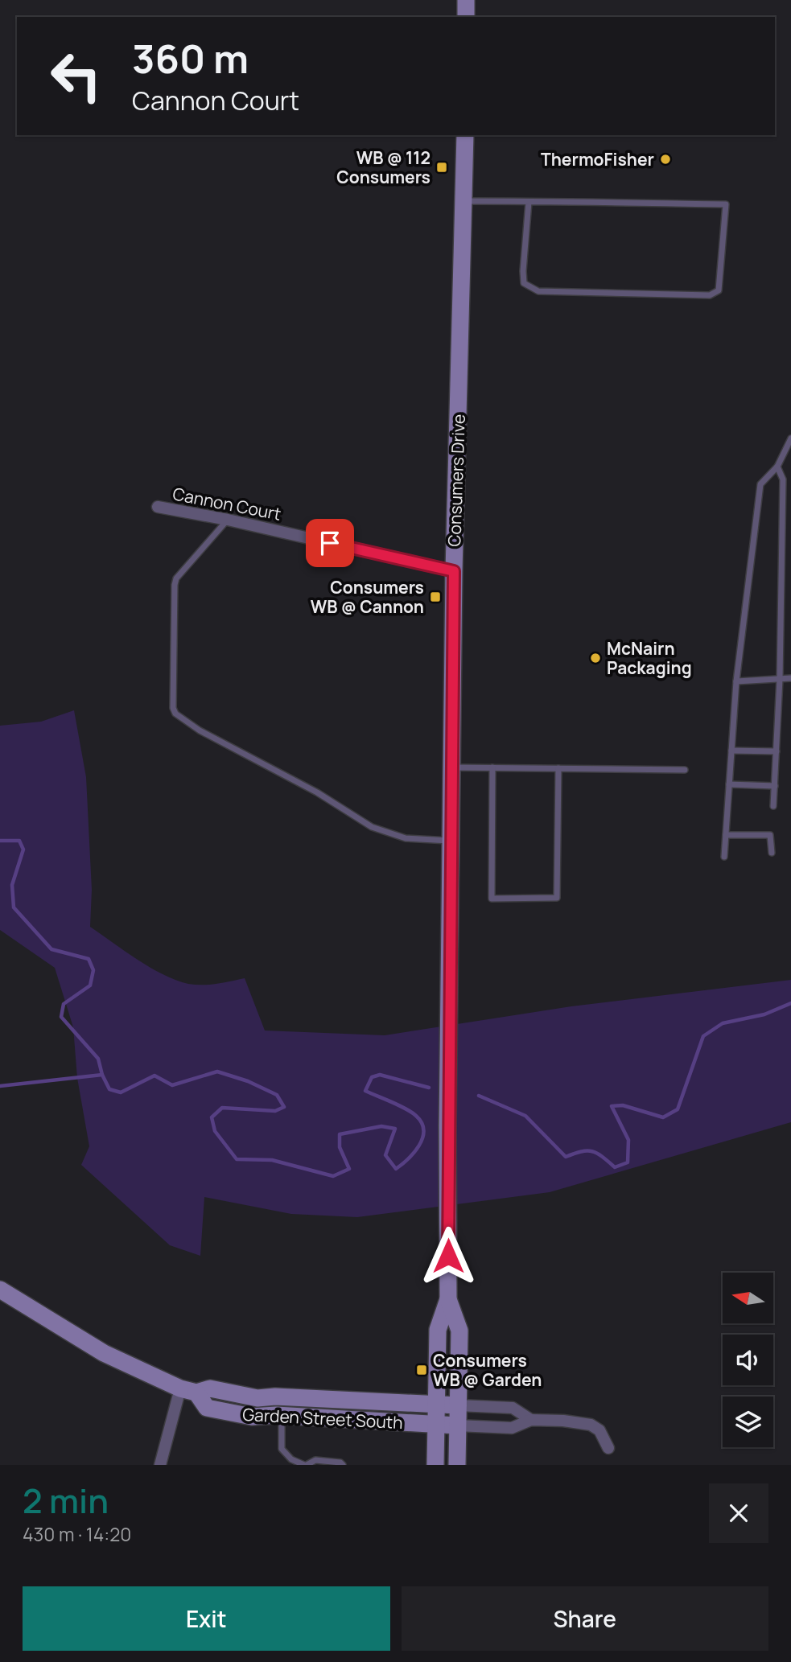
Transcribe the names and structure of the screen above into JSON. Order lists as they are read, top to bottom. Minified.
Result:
{"streets":{"main road":["Consumers Drive","Garden Street South"],"street":["Cannon Court"]},"crossings":[["Consumers Drive","Cannon Court"],["Consumers Drive","Garden Street South"]],"places":{"other":["ThermoFisher","McNairn Packaging"],"transit":["WB @ 112 Consumers","Consumers WB @ Cannon","Consumers WB @ Garden"]},"north":"left","page":{"turn":["360 m","Cannon Court"],"heading":["2 min","430 m · 14:20"],"buttons":["Exit","Share"]}}
